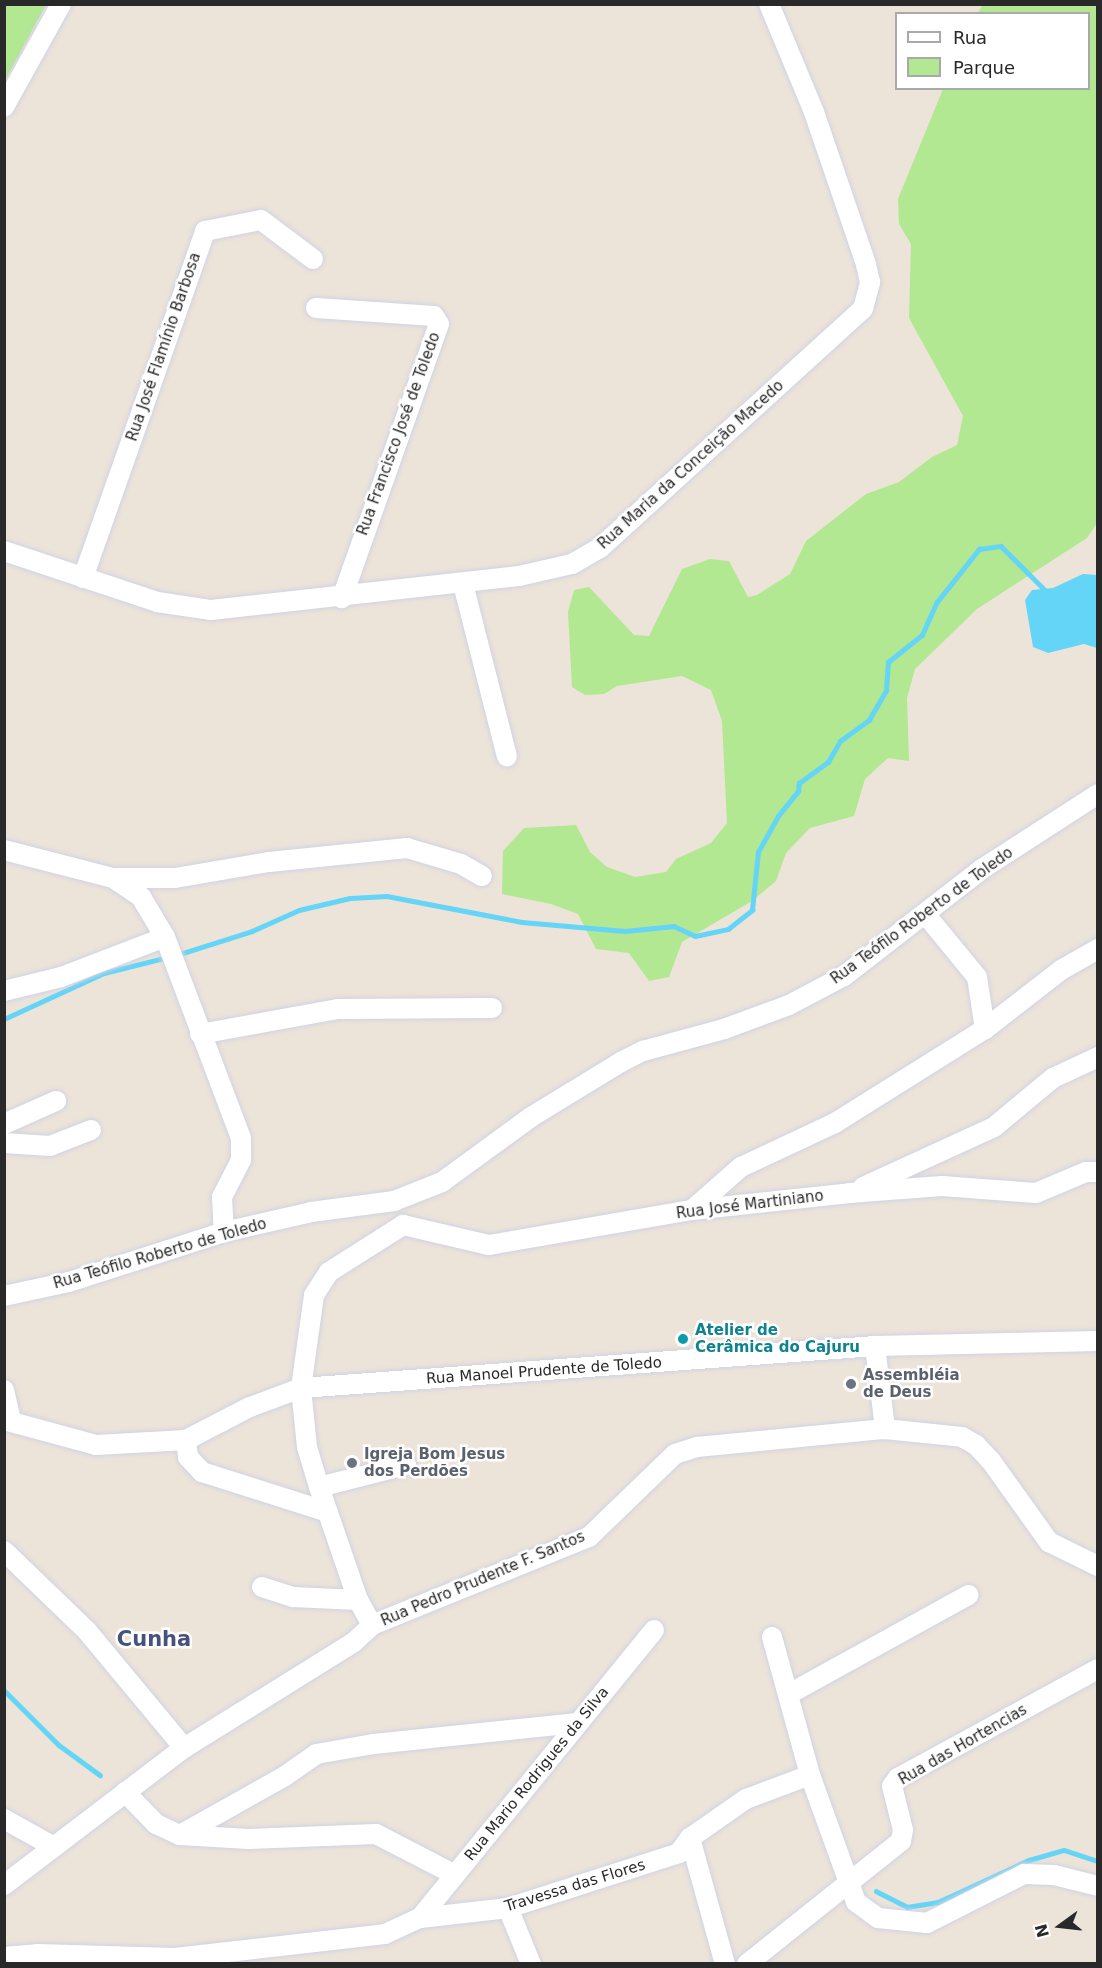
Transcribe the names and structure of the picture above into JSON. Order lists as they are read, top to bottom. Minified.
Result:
{"streets":{"street":["Rua José Flamínio Barbosa","Rua Francisco José de Toledo","Rua Maria da Conceição Macedo","Rua Teófilo Roberto de Toledo","Rua José Martiniano","Rua Manoel Prudente de Toledo","Rua Pedro Prudente F. Santos","Rua das Hortencias","Rua Mario Rodrigues da Silva","Travessa das Flores"]},"crossings":[["Rua José Flamínio Barbosa","Rua Maria da Conceição Macedo"],["Rua Francisco José de Toledo","Rua Maria da Conceição Macedo"],["Rua Mario Rodrigues da Silva","Travessa das Flores"]],"districts":["Cunha"],"places":["Atelier de Cerâmica do Cajuru","Assembléia de Deus","Igreja Bom Jesus dos Perdões"],"legend":["Rua","Parque"],"north":"left"}
